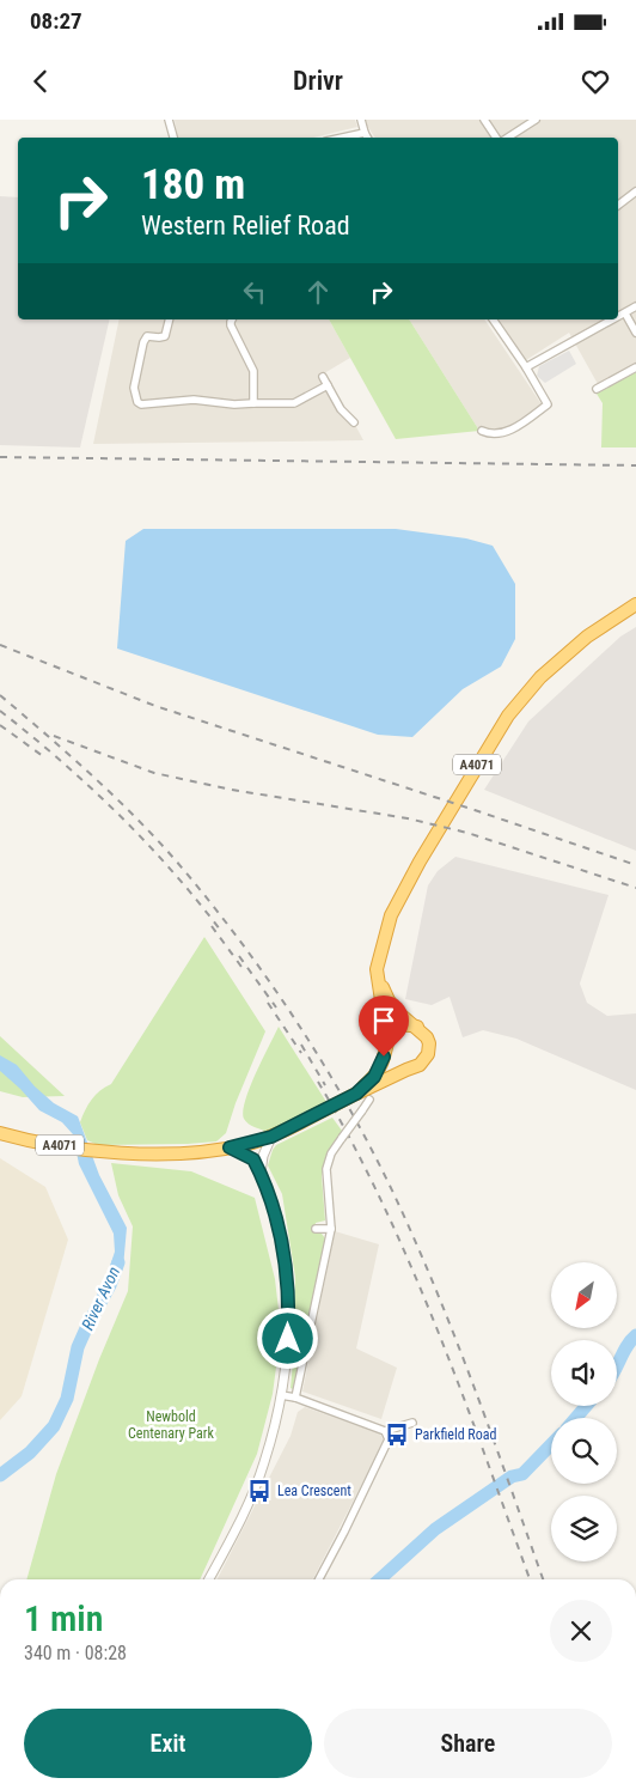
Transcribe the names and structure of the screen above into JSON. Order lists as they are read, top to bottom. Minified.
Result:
{"streets":{"highway":["A4071"]},"water":["River Avon"],"parks":["Newbold Centenary Park"],"places":{"bus stop":["Parkfield Road","Lea Crescent"]},"north":"bottom left","page":{"status":"08:27","header":"Drivr","turn":["180 m","Western Relief Road"],"heading":["1 min","340 m · 08:28"],"buttons":["Exit","Share"]}}
